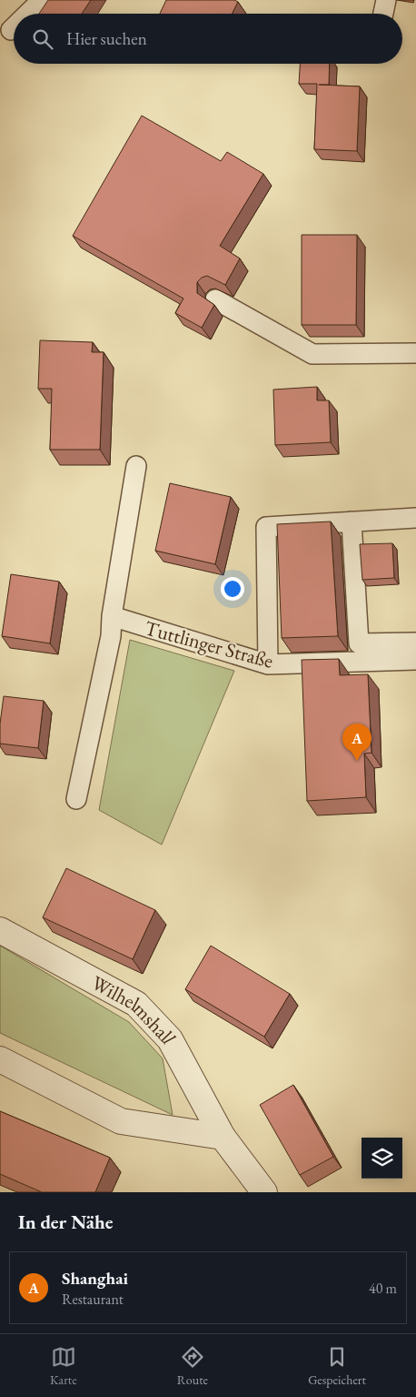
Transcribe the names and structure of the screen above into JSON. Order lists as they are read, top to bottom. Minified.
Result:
{"streets":{"street":["Wilhelmshall"],"lane":["Tuttlinger Straße"]},"page":{"search":"Hier suchen","pins":"A","heading":"In der Nähe","list":[{"mark":"A","name":"Shanghai","note":"Restaurant","value":"40 m"}],"nav":["Karte","Route","Gespeichert"]}}
